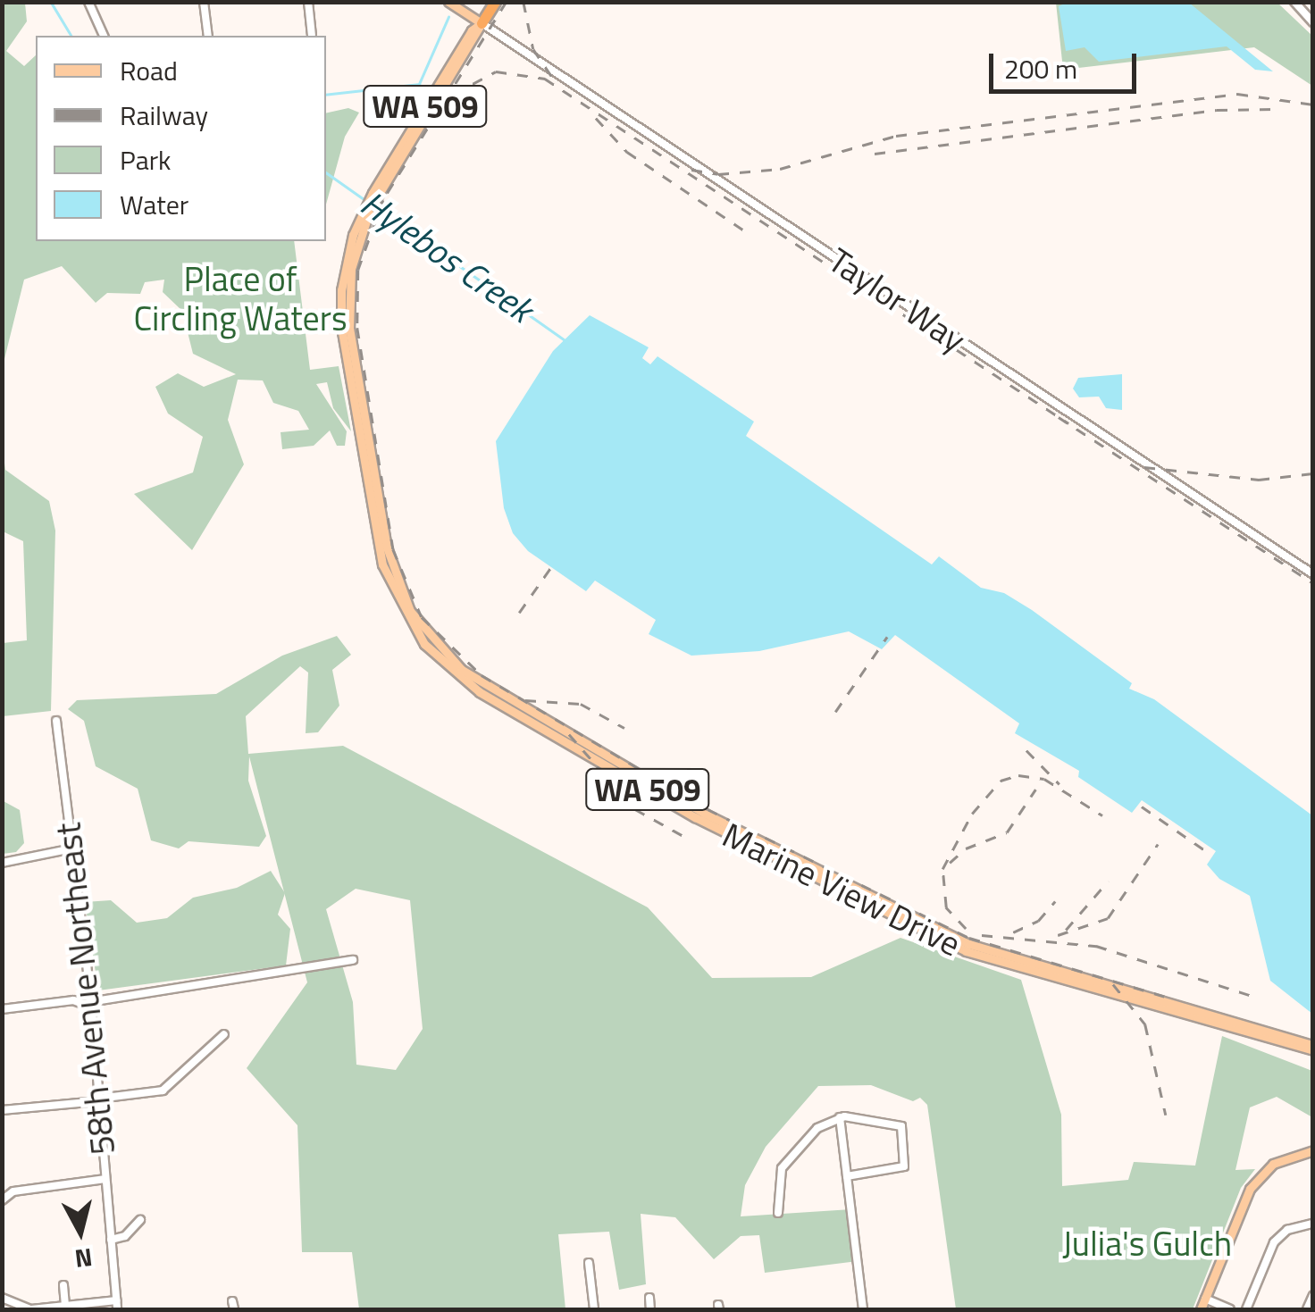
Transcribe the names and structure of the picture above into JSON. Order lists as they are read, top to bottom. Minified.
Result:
{"streets":{"highway":["WA 509"],"main road":["Marine View Drive"],"street":["Taylor Way","58th Avenue Northeast"]},"crossings":[["WA 509","Taylor Way"],["WA 509","Marine View Drive"],["Taylor Way","Marine View Drive"]],"water":["Hylebos Creek"],"parks":["Place of Circling Waters","Julia's Gulch"],"legend":["Road","Railway","Park","Water"],"scale_bar":"200 m","north":"bottom"}
